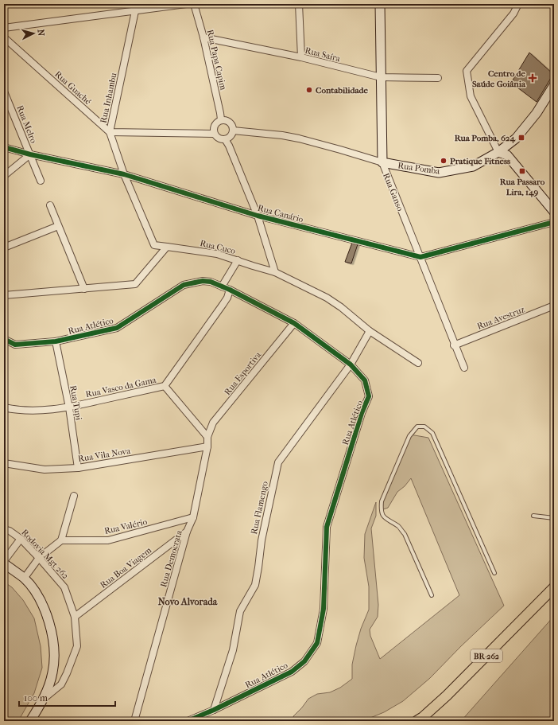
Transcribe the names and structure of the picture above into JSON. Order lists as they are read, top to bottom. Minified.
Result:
{"streets":{"main road":["BR-262"],"street":["Rua Saíra","Rua Papa Capim","Rua Guaché","Rua Inhambu","Rua Melro","Rua Pomba","Rua Ganso","Rua Canário","Rua Cuco","Rua Avestruz","Rua Atlético","Rua Esportiva","Rua Vasco da Gama","Rua Tupi","Rua Vila Nova","Rua Flamengo","Rua Valério","Rodovia Mgt 262","Rua Democrata","Rua Boa Viagem"]},"crossings":[["Rua Saíra","Rua Papa Capim"],["Rua Saíra","Rua Ganso"],["Rua Papa Capim","Rua Pomba"],["Rua Guaché","Rua Inhambu"],["Rua Inhambu","Rua Canário"],["Rua Inhambu","Rua Cuco"],["Rua Melro","Rua Canário"],["Rua Pomba","Rua Ganso"],["Rua Ganso","Rua Canário"],["Rua Ganso","Rua Avestruz"],["Rua Cuco","Rua Flamengo"],["Rua Atlético","Rua Esportiva"],["Rua Atlético","Rua Vasco da Gama"],["Rua Atlético","Rua Tupi"],["Rua Atlético","Rua Flamengo"],["Rua Esportiva","Rua Democrata"],["Rua Vasco da Gama","Rua Tupi"],["Rua Tupi","Rua Vila Nova"],["Rua Vila Nova","Rua Democrata"],["Rua Valério","Rua Democrata"],["Rodovia Mgt 262","Rua Boa Viagem"],["Rua Democrata","Rua Boa Viagem"]],"districts":["Novo Alvorada"],"places":{"health":["Centro de Saúde Goiânia"],"other":["Contabilidade","Pratique Fitness"],"transit":["Rua Pomba, 624","Rua Passaro Lira, 149"]},"scale_bar":"100 m","north":"right"}
